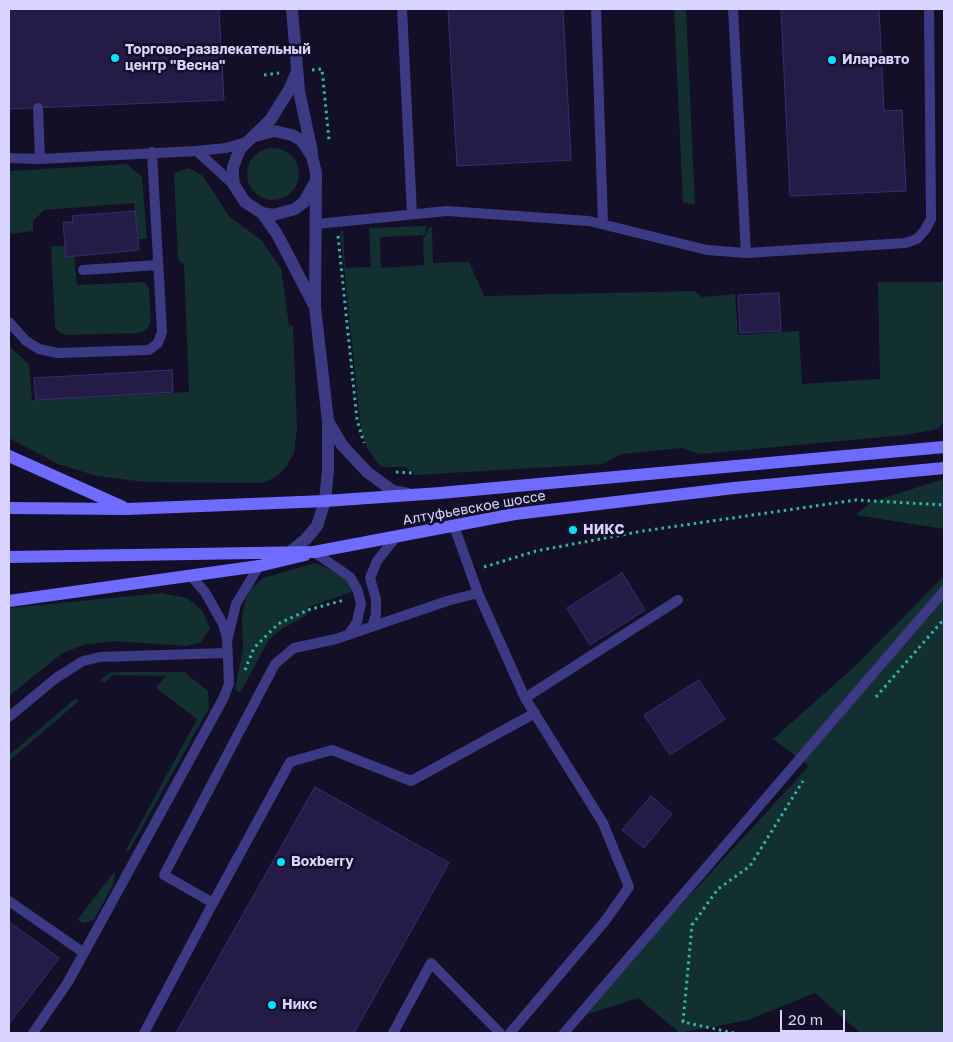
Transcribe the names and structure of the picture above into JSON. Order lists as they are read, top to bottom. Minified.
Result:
{"streets":{"street":["Алтуфьевское шоссе"]},"places":["Торгово-развлекательный центр \"Весна\"","Иларавто","НИКС","Boxberry","Никс"],"scale_bar":"20 m"}
